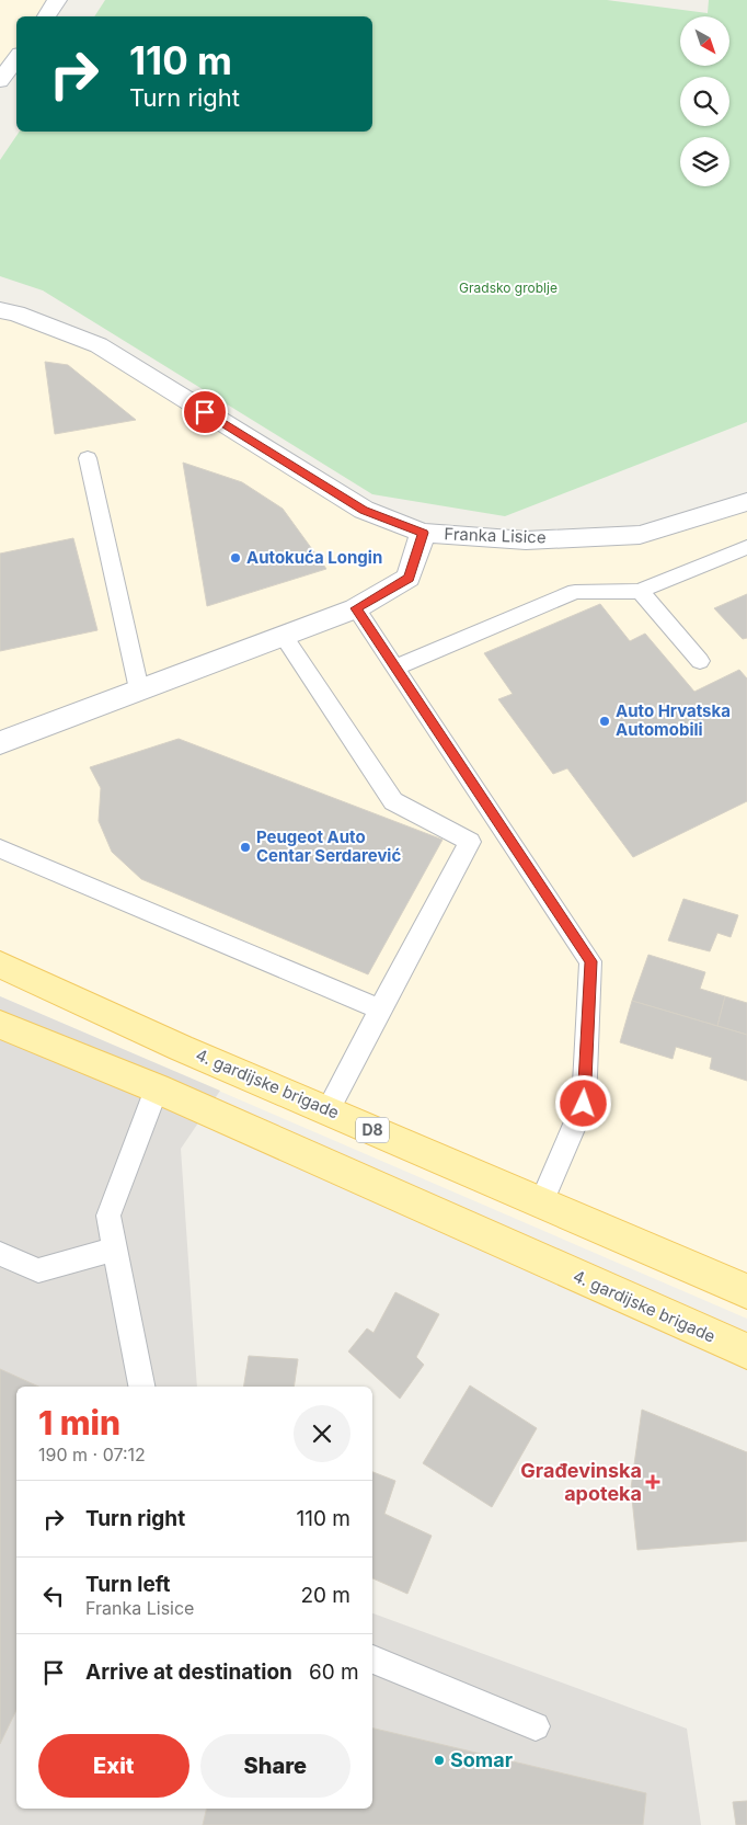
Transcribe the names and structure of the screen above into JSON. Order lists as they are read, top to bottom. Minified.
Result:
{"streets":{"main road":["4. gardijske brigade","D8"],"street":["Franka Lisice"]},"parks":["Gradsko groblje"],"places":{"other":["Autokuća Longin","Auto Hrvatska Automobili","Peugeot Auto Centar Serdarević","Somar"],"health":["Građevinska apoteka"]},"north":"bottom right","page":{"turn":["110 m","Turn right"],"heading":["1 min","190 m · 07:12"],"list":[{"name":"Turn right","value":"110 m"},{"name":"Turn left","note":"Franka Lisice","value":"20 m"},{"name":"Arrive at destination","value":"60 m"}],"buttons":["Exit","Share"]}}
